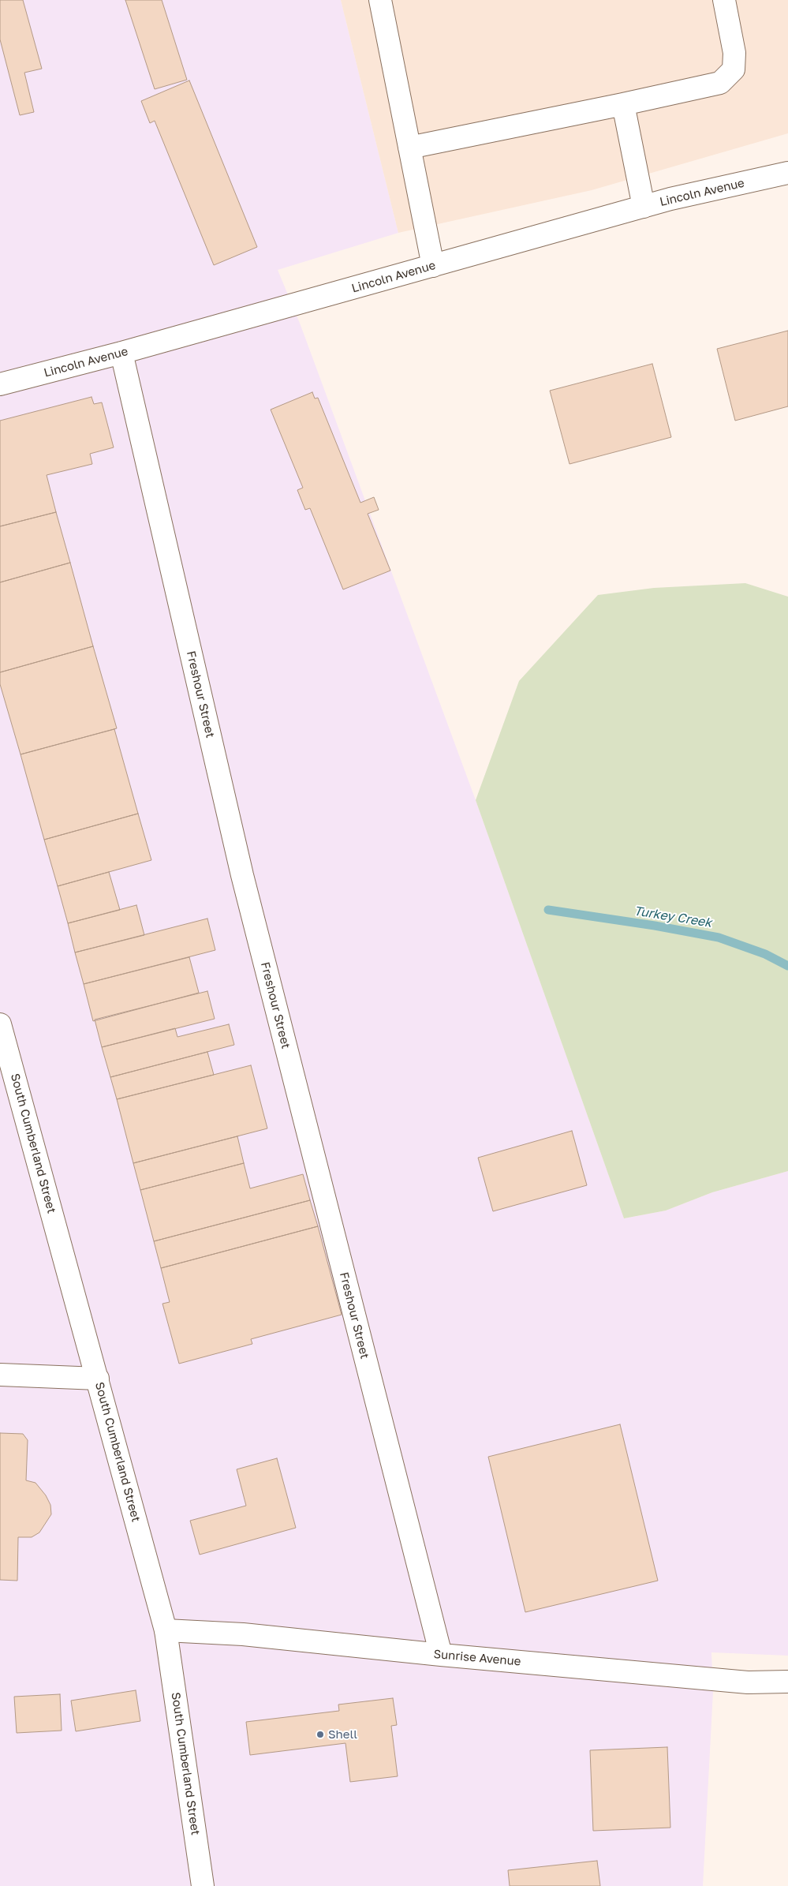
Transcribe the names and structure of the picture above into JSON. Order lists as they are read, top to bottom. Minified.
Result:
{"streets":{"street":["Lincoln Avenue","Freshour Street","South Cumberland Street","Sunrise Avenue"]},"crossings":[["Lincoln Avenue","Freshour Street"],["Freshour Street","Sunrise Avenue"],["South Cumberland Street","Sunrise Avenue"]],"water":["Turkey Creek"],"places":["Shell"]}
